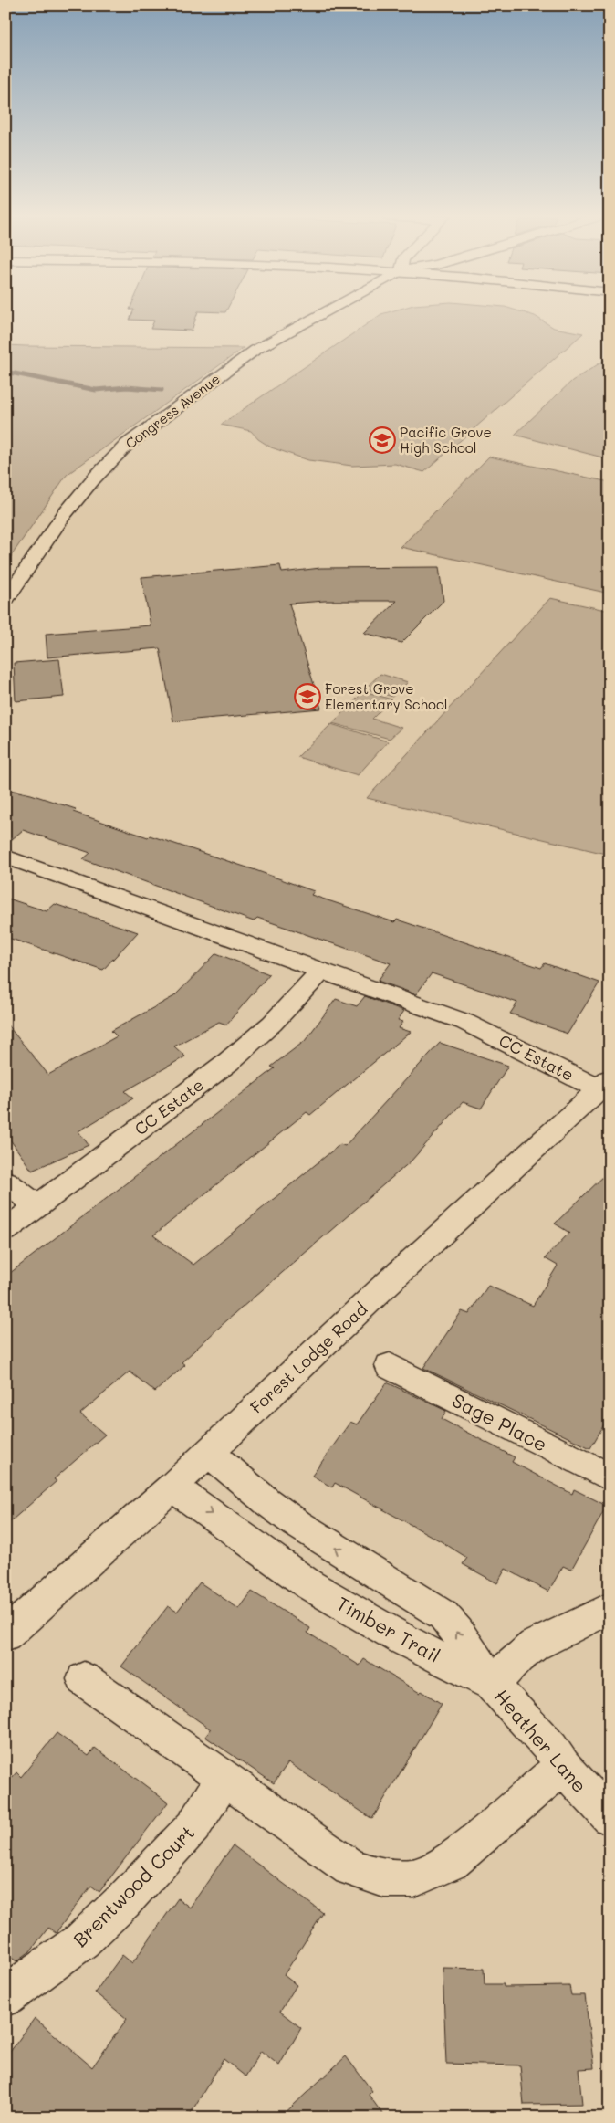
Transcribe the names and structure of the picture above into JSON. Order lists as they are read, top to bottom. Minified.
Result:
{"streets":{"street":["Congress Avenue","CC Estate","Forest Lodge Road","Sage Place","Timber Trail","Heather Lane","Brentwood Court"]},"crossings":[["CC Estate","Forest Lodge Road"],["Forest Lodge Road","Timber Trail"],["Timber Trail","Heather Lane"]],"places":{"school or university":["Pacific Grove High School","Forest Grove Elementary School"]}}
